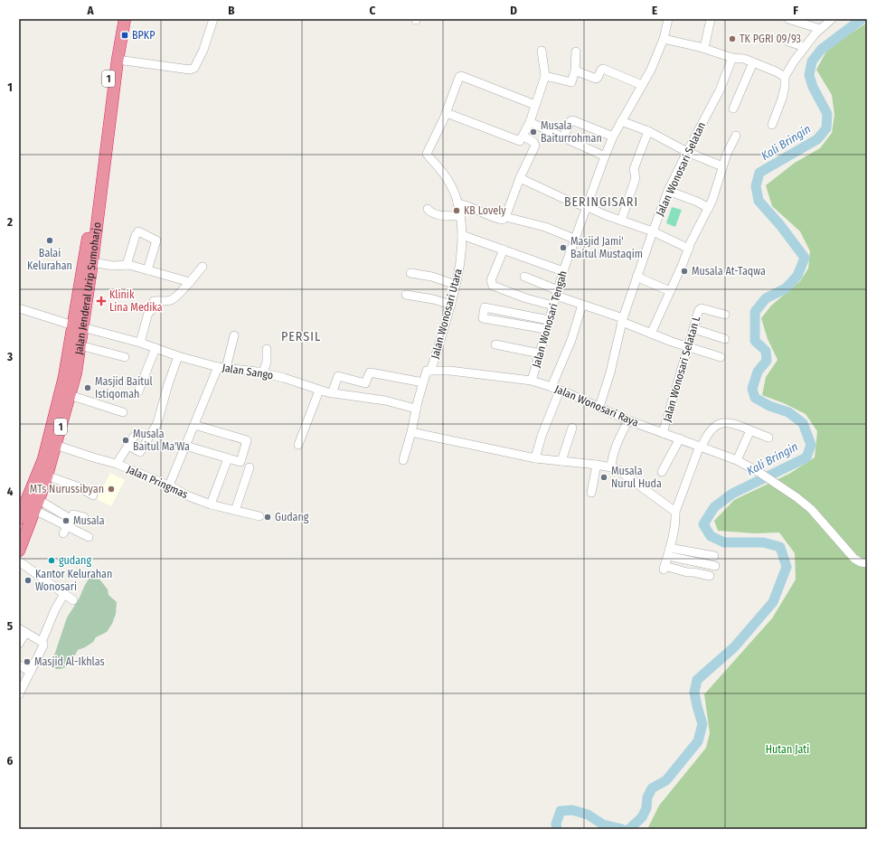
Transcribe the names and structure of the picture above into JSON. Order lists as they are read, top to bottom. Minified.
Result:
{"streets":{"highway":["1","Jalan Jenderal Urip Sumoharjo"],"street":["Jalan Wonosari Selatan","Jalan Wonosari Utara","Jalan Wonosari Tengah","Jalan Wonosari Selatan L","Jalan Sango","Jalan Wonosari Raya","Jalan Pringmas"]},"crossings":[["Jalan Wonosari Selatan","Jalan Wonosari Raya"],["Jalan Jenderal Urip Sumoharjo","Jalan Sango"],["Jalan Jenderal Urip Sumoharjo","Jalan Pringmas"],["Jalan Wonosari Utara","Jalan Sango"],["Jalan Wonosari Utara","Jalan Wonosari Raya"],["Jalan Wonosari Tengah","Jalan Wonosari Raya"],["Jalan Wonosari Selatan L","Jalan Wonosari Raya"]],"districts":["BERINGISARI","PERSIL"],"water":["Kali Bringin"],"parks":["Hutan Jati"],"places":{"transit":["BPKP"],"other":["TK PGRI 09/93","Musala Baiturrohman","KB Lovely","Balai Kelurahan","Masjid Jami' Baitul Mustaqim","Musala At-Taqwa","Masjid Baitul Istiqomah","Musala Baitul Ma'Wa","Musala Nurul Huda","MTs Nurussibyan","Gudang","Musala","gudang","Kantor Kelurahan Wonosari","Masjid Al-Ikhlas"],"health":["Klinik Lina Medika"]},"grid":{"columns":["A","B","C","D","E","F"],"rows":["1","2","3","4","5","6"]}}
